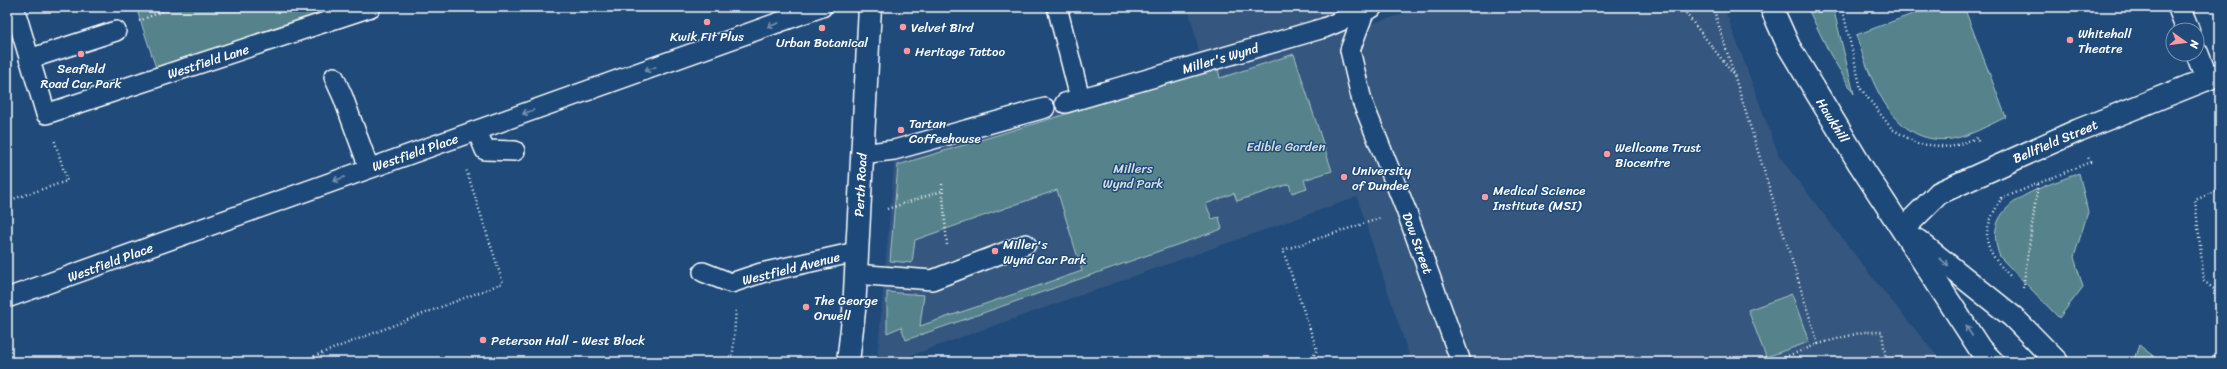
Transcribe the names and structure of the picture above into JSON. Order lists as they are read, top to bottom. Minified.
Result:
{"streets":{"street":["Hawkhill","Bellfield Street","Perth Road"],"lane":["Miller's Wynd","Westfield Lane","Westfield Place","Dow Street","Westfield Avenue"]},"crossings":[["Miller's Wynd","Dow Street"],["Hawkhill","Bellfield Street"],["Perth Road","Westfield Avenue"]],"one_way":["Westfield Place"],"parks":["Edible Garden","Millers Wynd Park"],"places":["Kwik Fit Plus","Velvet Bird","Urban Botanical","Whitehall Theatre","Heritage Tattoo","Seafield Road Car Park","Tartan Coffeehouse","Wellcome Trust Biocentre","University of Dundee","Medical Science Institute (MSI)","Miller's Wynd Car Park","The George Orwell","Peterson Hall - West Block"],"north":"right"}
